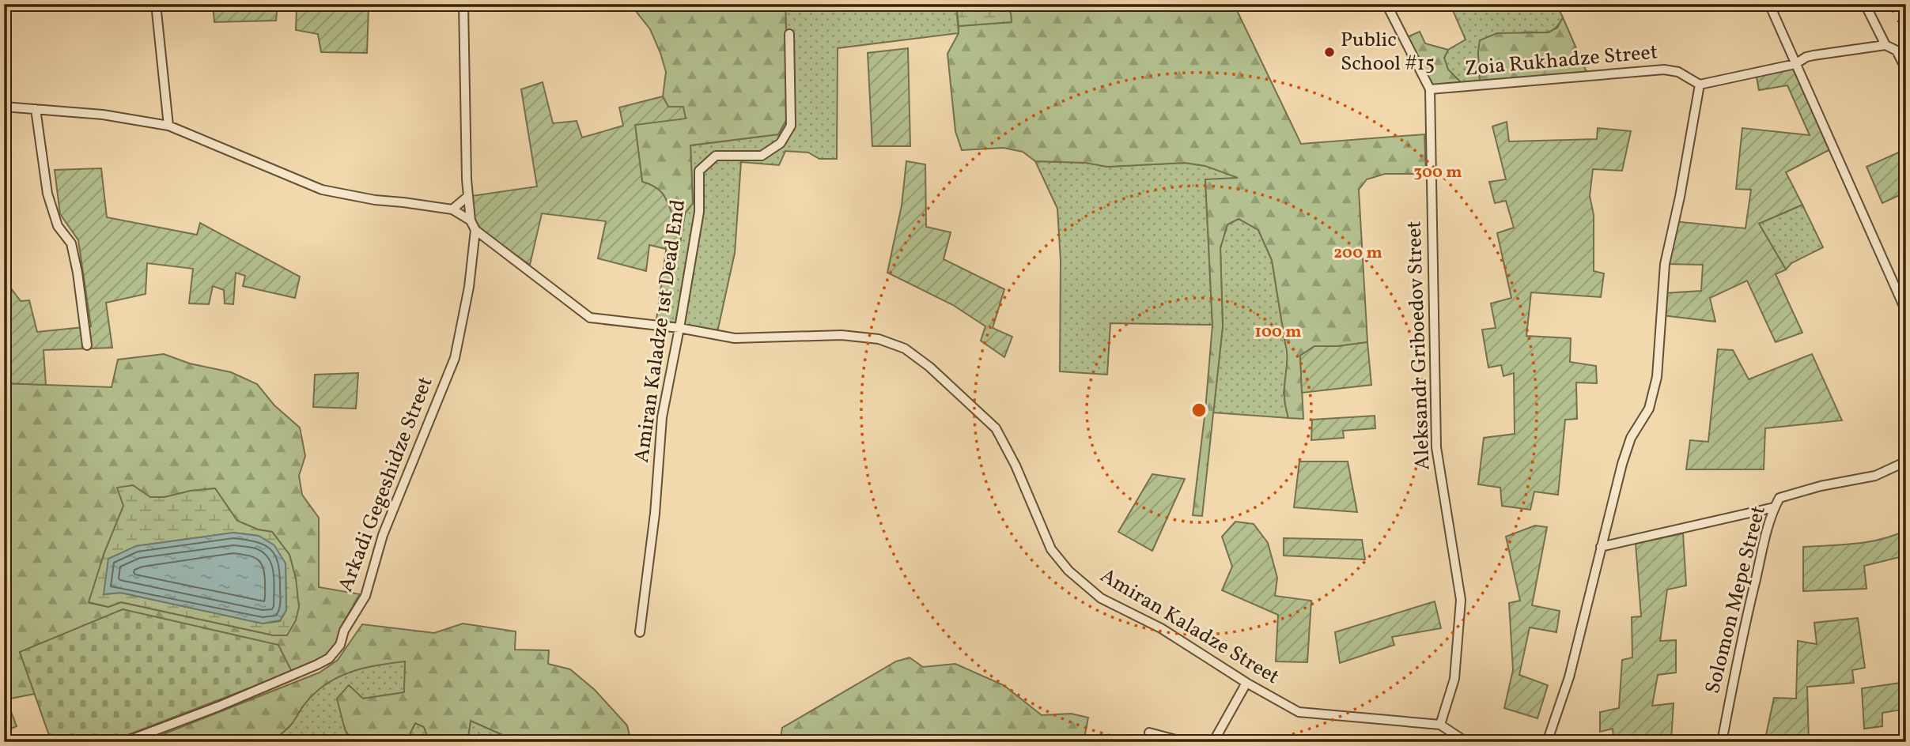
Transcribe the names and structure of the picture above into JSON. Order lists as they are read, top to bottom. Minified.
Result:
{"streets":{"street":["Zoia Rukhadze Street","Amiran Kaladze 1st Dead End","Aleksandr Griboedov Street","Arkadi Gegeshidze Street","Solomon Mepe Street","Amiran Kaladze Street"]},"crossings":[["Zoia Rukhadze Street","Aleksandr Griboedov Street"],["Amiran Kaladze 1st Dead End","Amiran Kaladze Street"],["Aleksandr Griboedov Street","Amiran Kaladze Street"],["Arkadi Gegeshidze Street","Amiran Kaladze Street"]],"places":["Public School #15"],"rings":["300 m","200 m","100 m"]}
